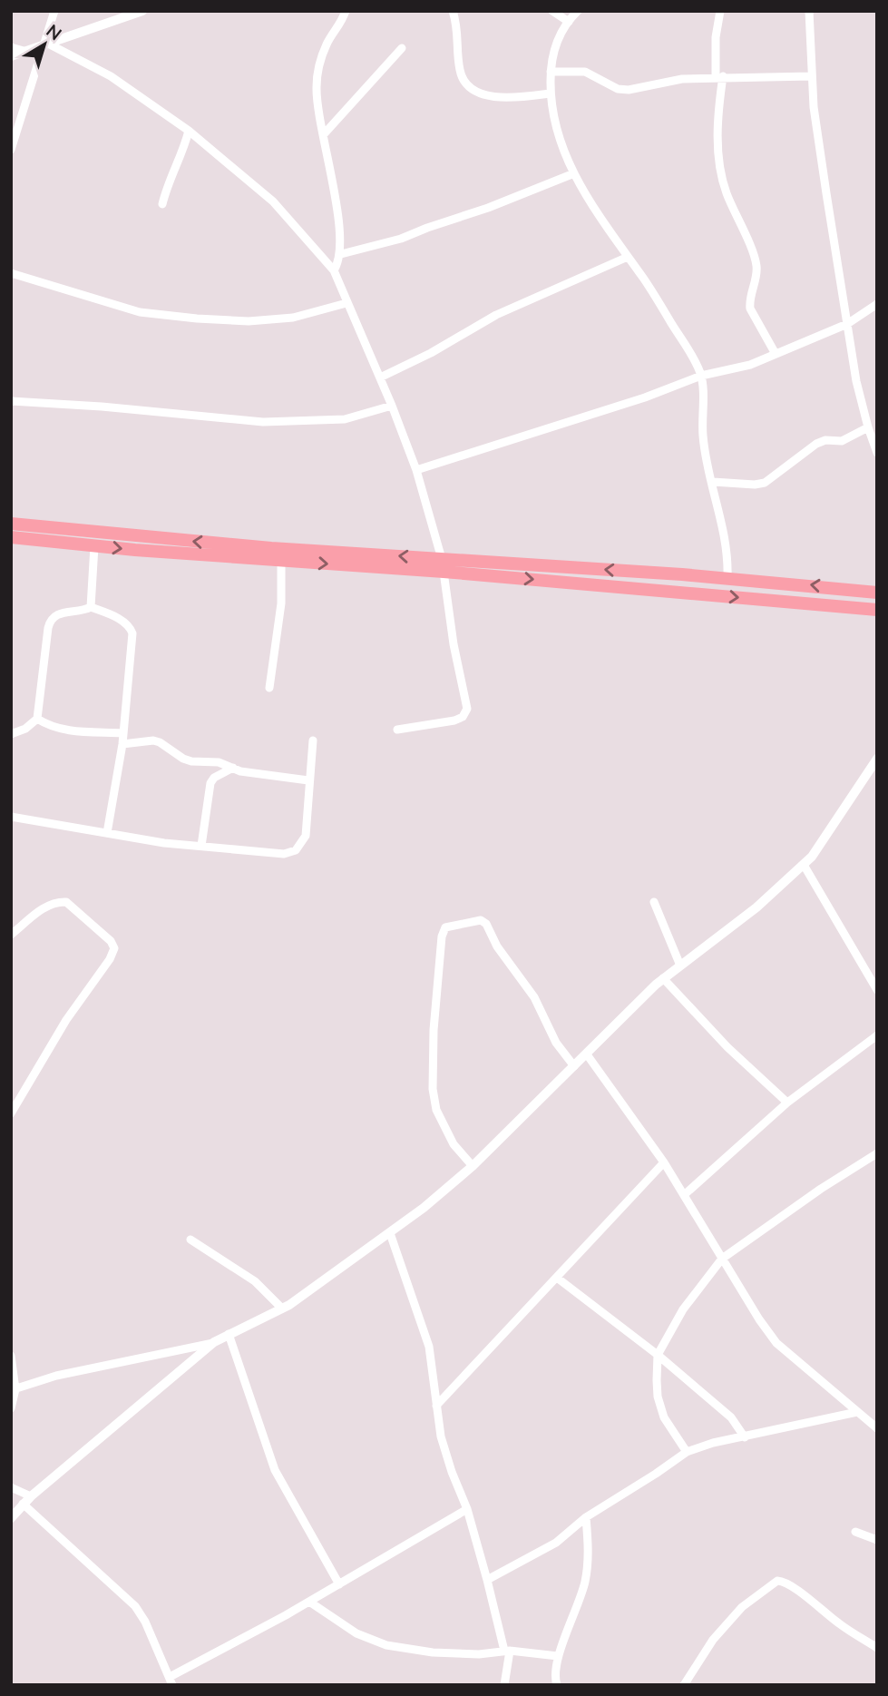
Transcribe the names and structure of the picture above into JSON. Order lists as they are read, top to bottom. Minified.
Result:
{"north":"top right"}
